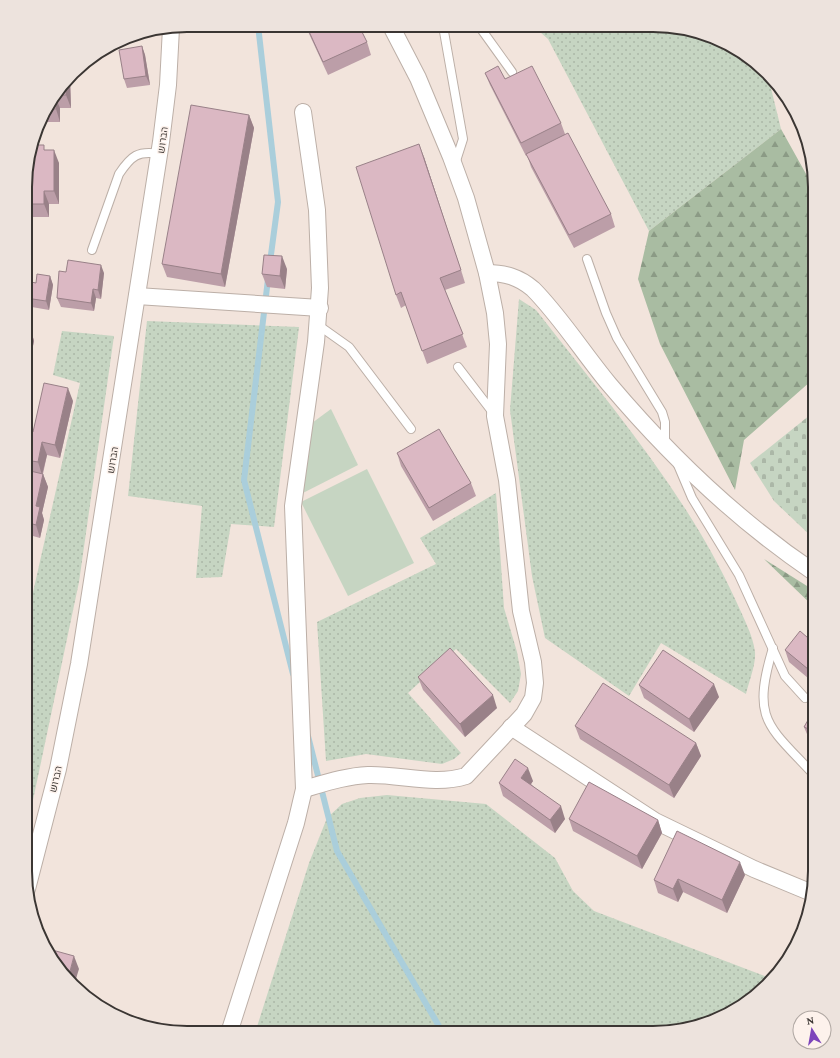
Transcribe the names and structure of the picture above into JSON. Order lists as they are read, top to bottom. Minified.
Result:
{"streets":{"street":["הברוש"]},"north":"top"}
